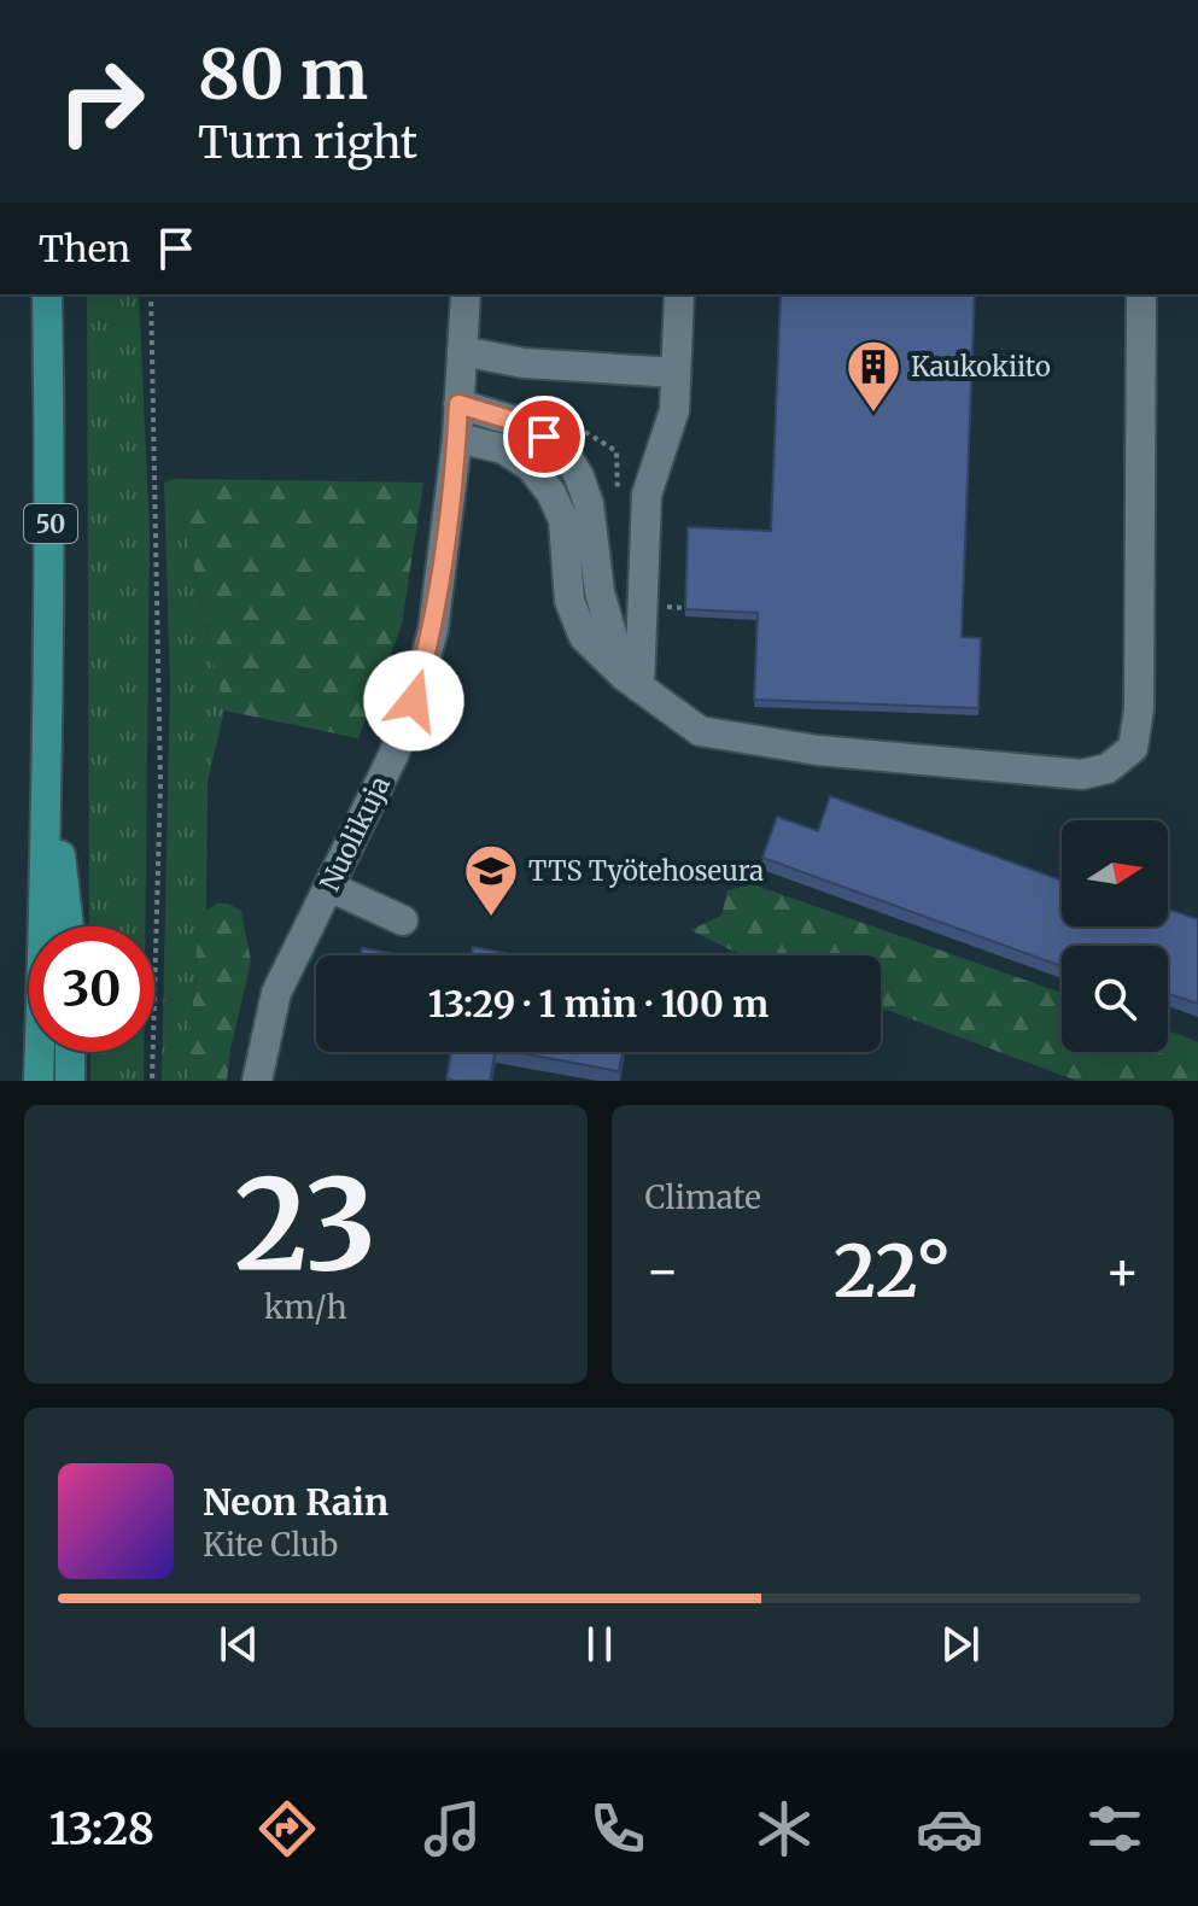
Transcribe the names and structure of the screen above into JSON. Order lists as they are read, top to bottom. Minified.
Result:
{"streets":{"highway":["50"],"street":["Nuolikuja"]},"places":{"building":["Kaukokiito"],"school or university":["TTS Työtehoseura"]},"north":"right","page":{"turn":["80 m","Turn right"],"then":"Then","limit":"30","trip":"13:29 · 1 min · 100 m","tile":[["23","km/h"],"Climate"],"heat":["−","22°","+"],"song":["Neon Rain","Kite Club"],"tabs":"13:28"}}
